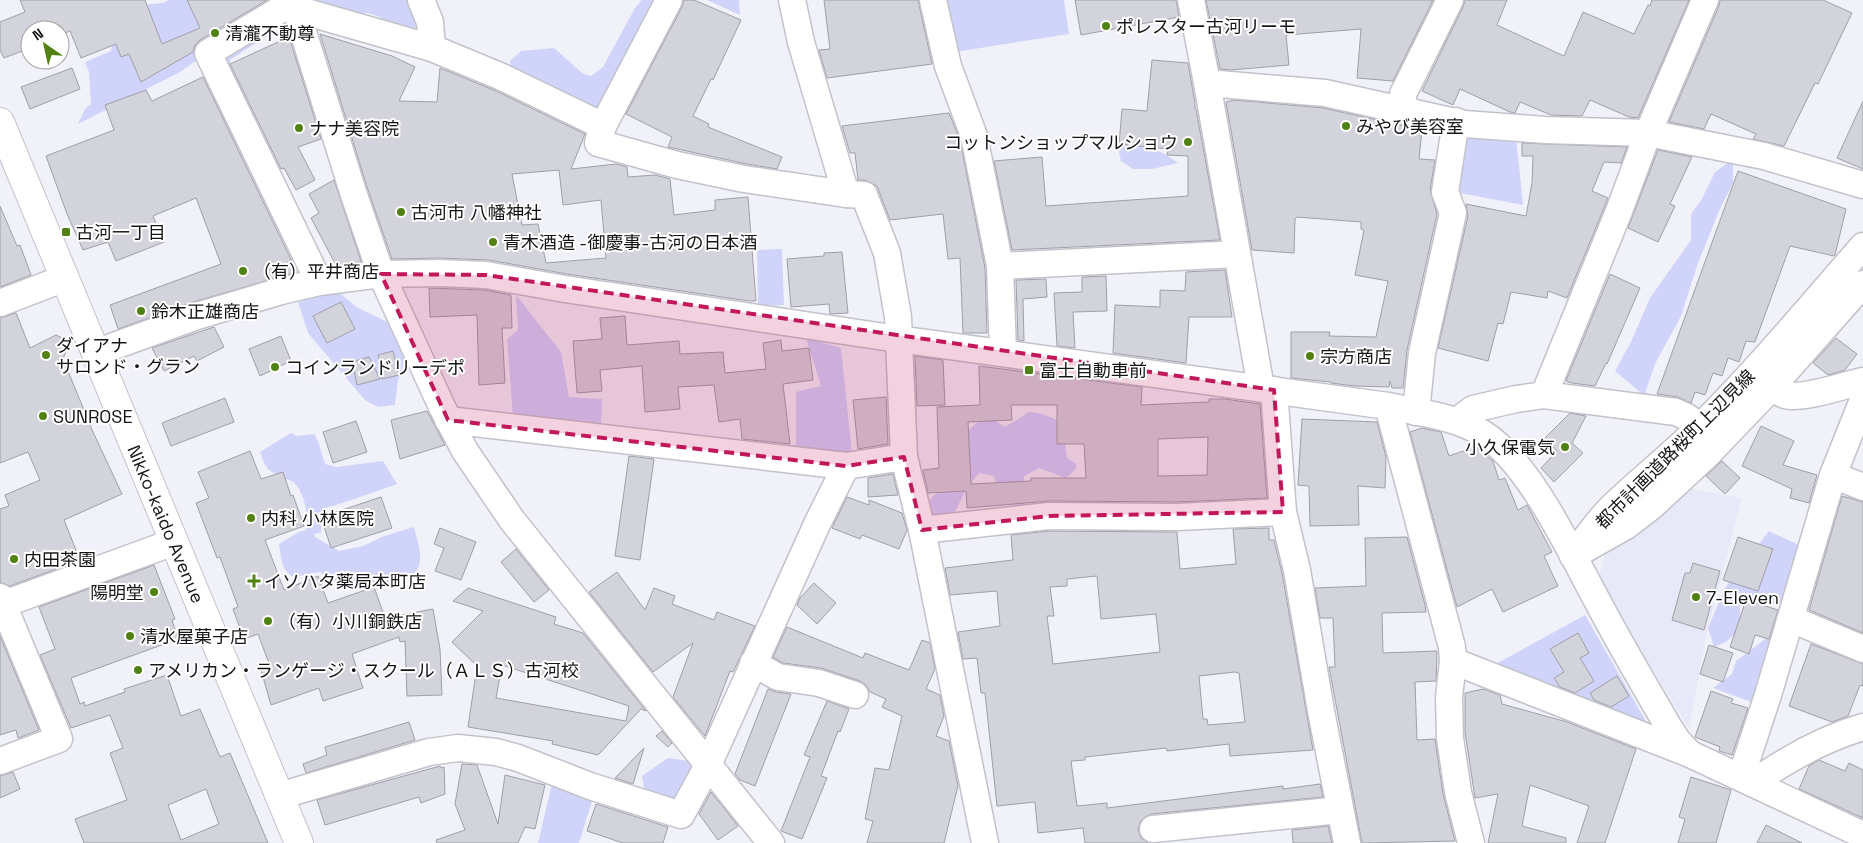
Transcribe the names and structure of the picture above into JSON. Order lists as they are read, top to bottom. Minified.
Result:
{"streets":{"main road":["Nikko-kaido Avenue"],"street":["都市計画道路桜町上辺見線"]},"places":{"other":["ポレスター古河リーモ","清瀧不動尊","みやび美容室","ナナ美容院","コットンショップマルショウ","古河市 八幡神社","青木酒造 -御慶事-古河の日本酒","（有）平井商店","鈴木正雄商店","ダイアナ サロンド・グラン","宗方商店","コインランドリーデポ","SUNROSE","小久保電気","内科 小林医院","内田茶園","陽明堂","7-Eleven","（有）小川銅鉄店","清水屋菓子店","アメリカン・ランゲージ・スクール（ＡＬＳ）古河校"],"transit":["古河一丁目","富士自動車前"],"health":["イソハタ薬局本町店"]},"north":"top left"}
